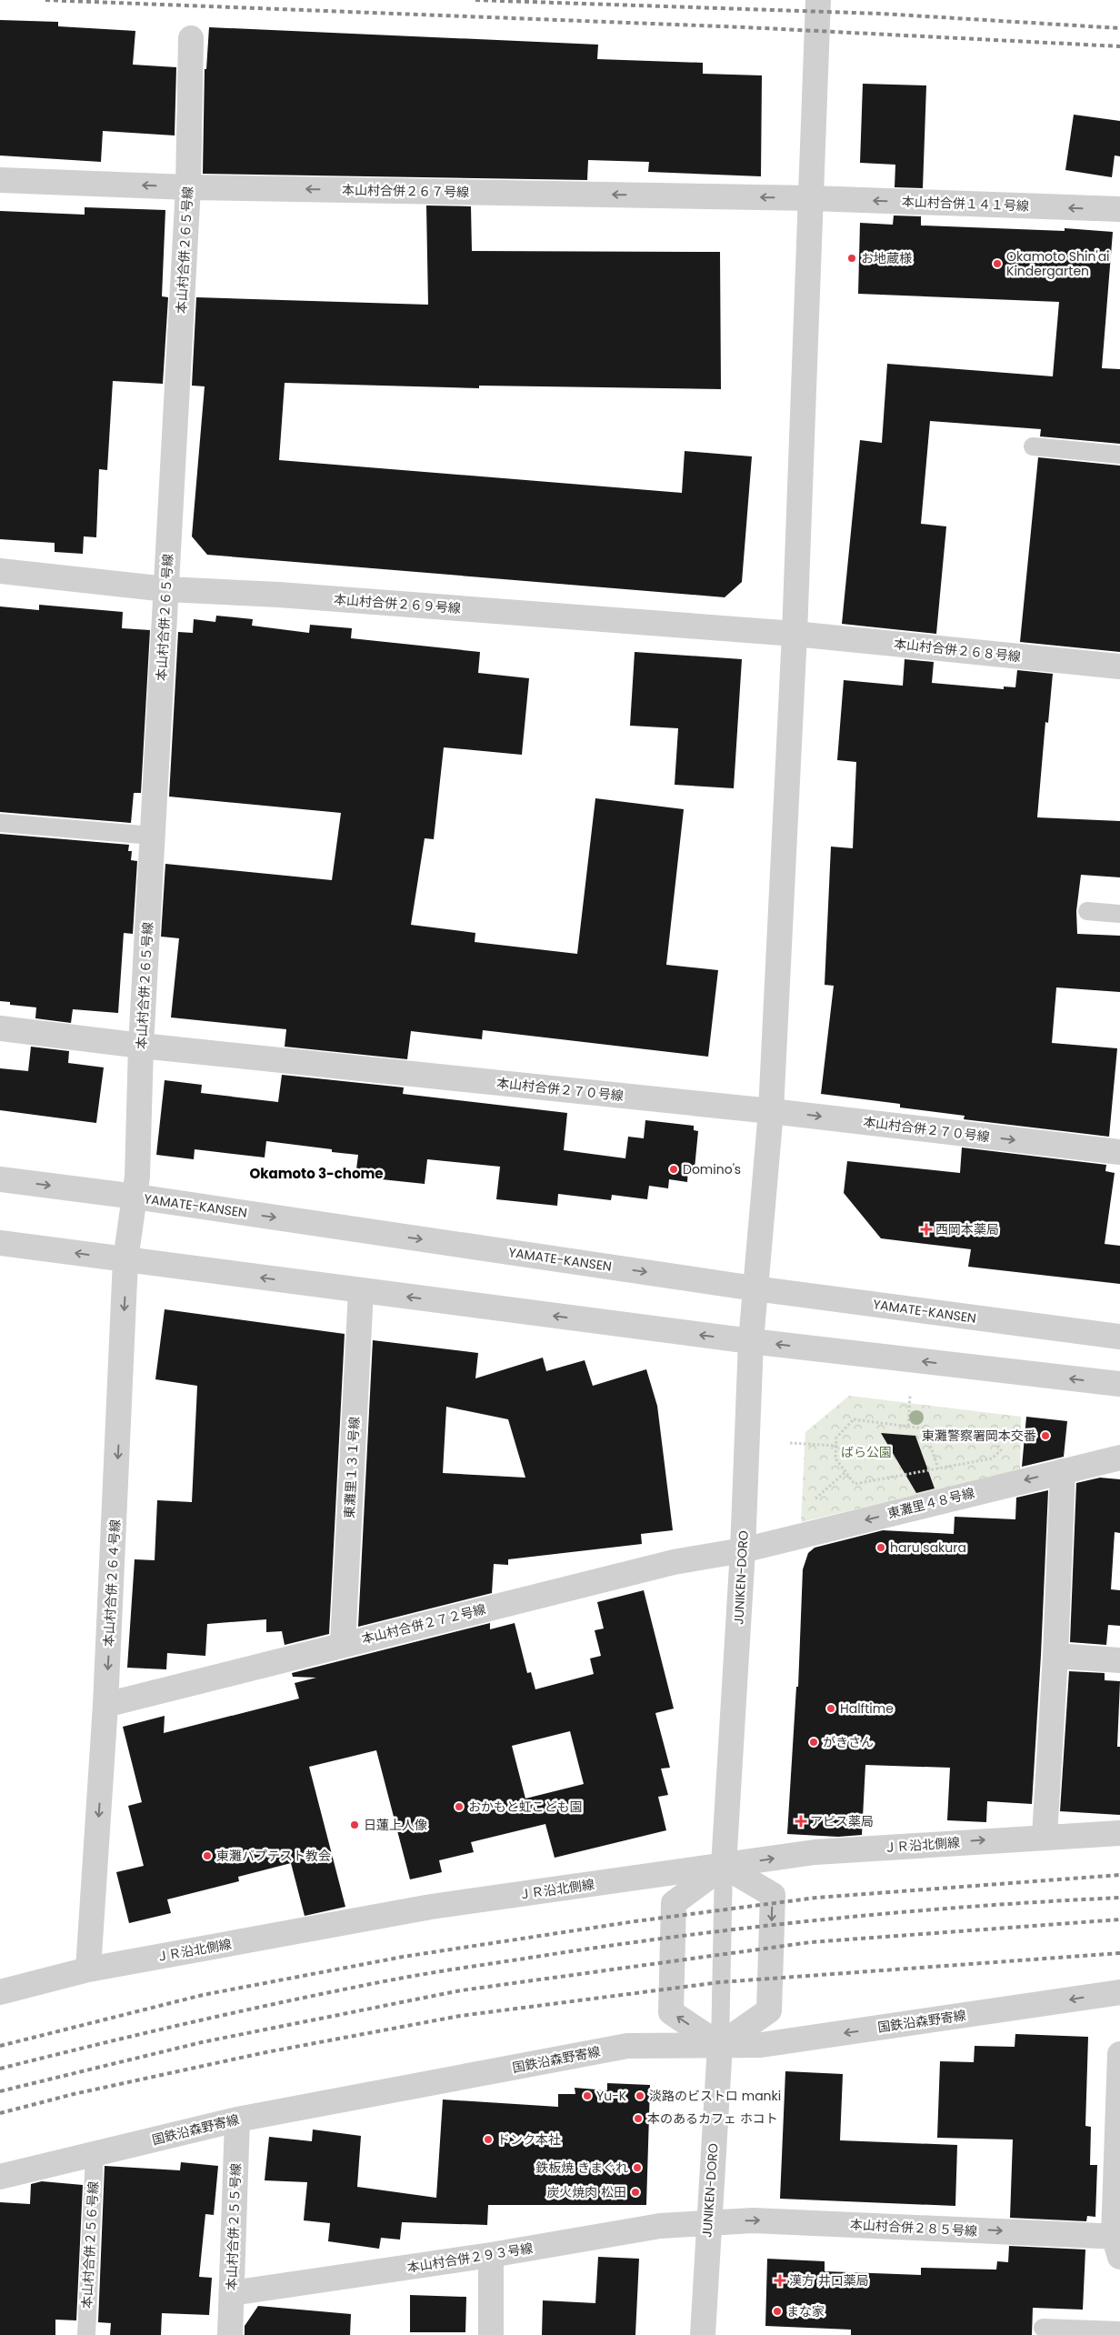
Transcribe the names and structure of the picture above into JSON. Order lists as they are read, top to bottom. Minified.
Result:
{"streets":{"street":["本山村合併２６７号線","本山村合併１４１号線","本山村合併２６５号線","本山村合併２６９号線","本山村合併２６８号線","本山村合併２７０号線","YAMATE-KANSEN","東灘里１３１号線","東灘里４８号線","JUNIKEN-DORO","本山村合併２６４号線","本山村合併２７２号線","ＪＲ沿北側線","国鉄沿森野寄線","本山村合併２５５号線","本山村合併２８５号線","本山村合併２９３号線"],"lane":["本山村合併２５６号線"]},"crossings":[["本山村合併２６７号線","本山村合併１４１号線"],["本山村合併２６７号線","本山村合併２６５号線"],["本山村合併２６７号線","JUNIKEN-DORO"],["本山村合併１４１号線","JUNIKEN-DORO"],["本山村合併２６５号線","本山村合併２６９号線"],["本山村合併２６５号線","本山村合併２７０号線"],["本山村合併２６５号線","YAMATE-KANSEN"],["本山村合併２６５号線","本山村合併２６４号線"],["本山村合併２６９号線","本山村合併２６８号線"],["本山村合併２６９号線","JUNIKEN-DORO"],["本山村合併２６８号線","JUNIKEN-DORO"],["本山村合併２７０号線","JUNIKEN-DORO"],["YAMATE-KANSEN","JUNIKEN-DORO"],["YAMATE-KANSEN","本山村合併２６４号線"],["東灘里１３１号線","本山村合併２７２号線"],["東灘里４８号線","JUNIKEN-DORO"],["東灘里４８号線","本山村合併２７２号線"],["JUNIKEN-DORO","本山村合併２７２号線"],["JUNIKEN-DORO","ＪＲ沿北側線"],["JUNIKEN-DORO","国鉄沿森野寄線"],["JUNIKEN-DORO","本山村合併２８５号線"],["JUNIKEN-DORO","本山村合併２９３号線"],["本山村合併２６４号線","本山村合併２７２号線"],["本山村合併２６４号線","ＪＲ沿北側線"],["国鉄沿森野寄線","本山村合併２５５号線"],["国鉄沿森野寄線","本山村合併２５６号線"],["本山村合併２５５号線","本山村合併２９３号線"],["本山村合併２８５号線","本山村合併２９３号線"]],"one_way":["本山村合併２６７号線","本山村合併１４１号線","本山村合併２６４号線","国鉄沿森野寄線","本山村合併２８５号線"],"districts":["Okamoto 3-chome"],"parks":["ばら公園"],"places":{"other":["お地蔵様","Okamoto Shin'ai Kindergarten","Domino's","東灘警察署岡本交番","haru sakura","Halftime","がきさん","おかもと虹こども園","日蓮上人像","東灘バプテスト教会","Yu-K","淡路のビストロ manki","本のあるカフェ ホコト","ドンク本社","鉄板焼 きまぐれ","炭火焼肉 松田","まな家"],"health":["西岡本薬局","アピス薬局","漢方 井口薬局"]}}
